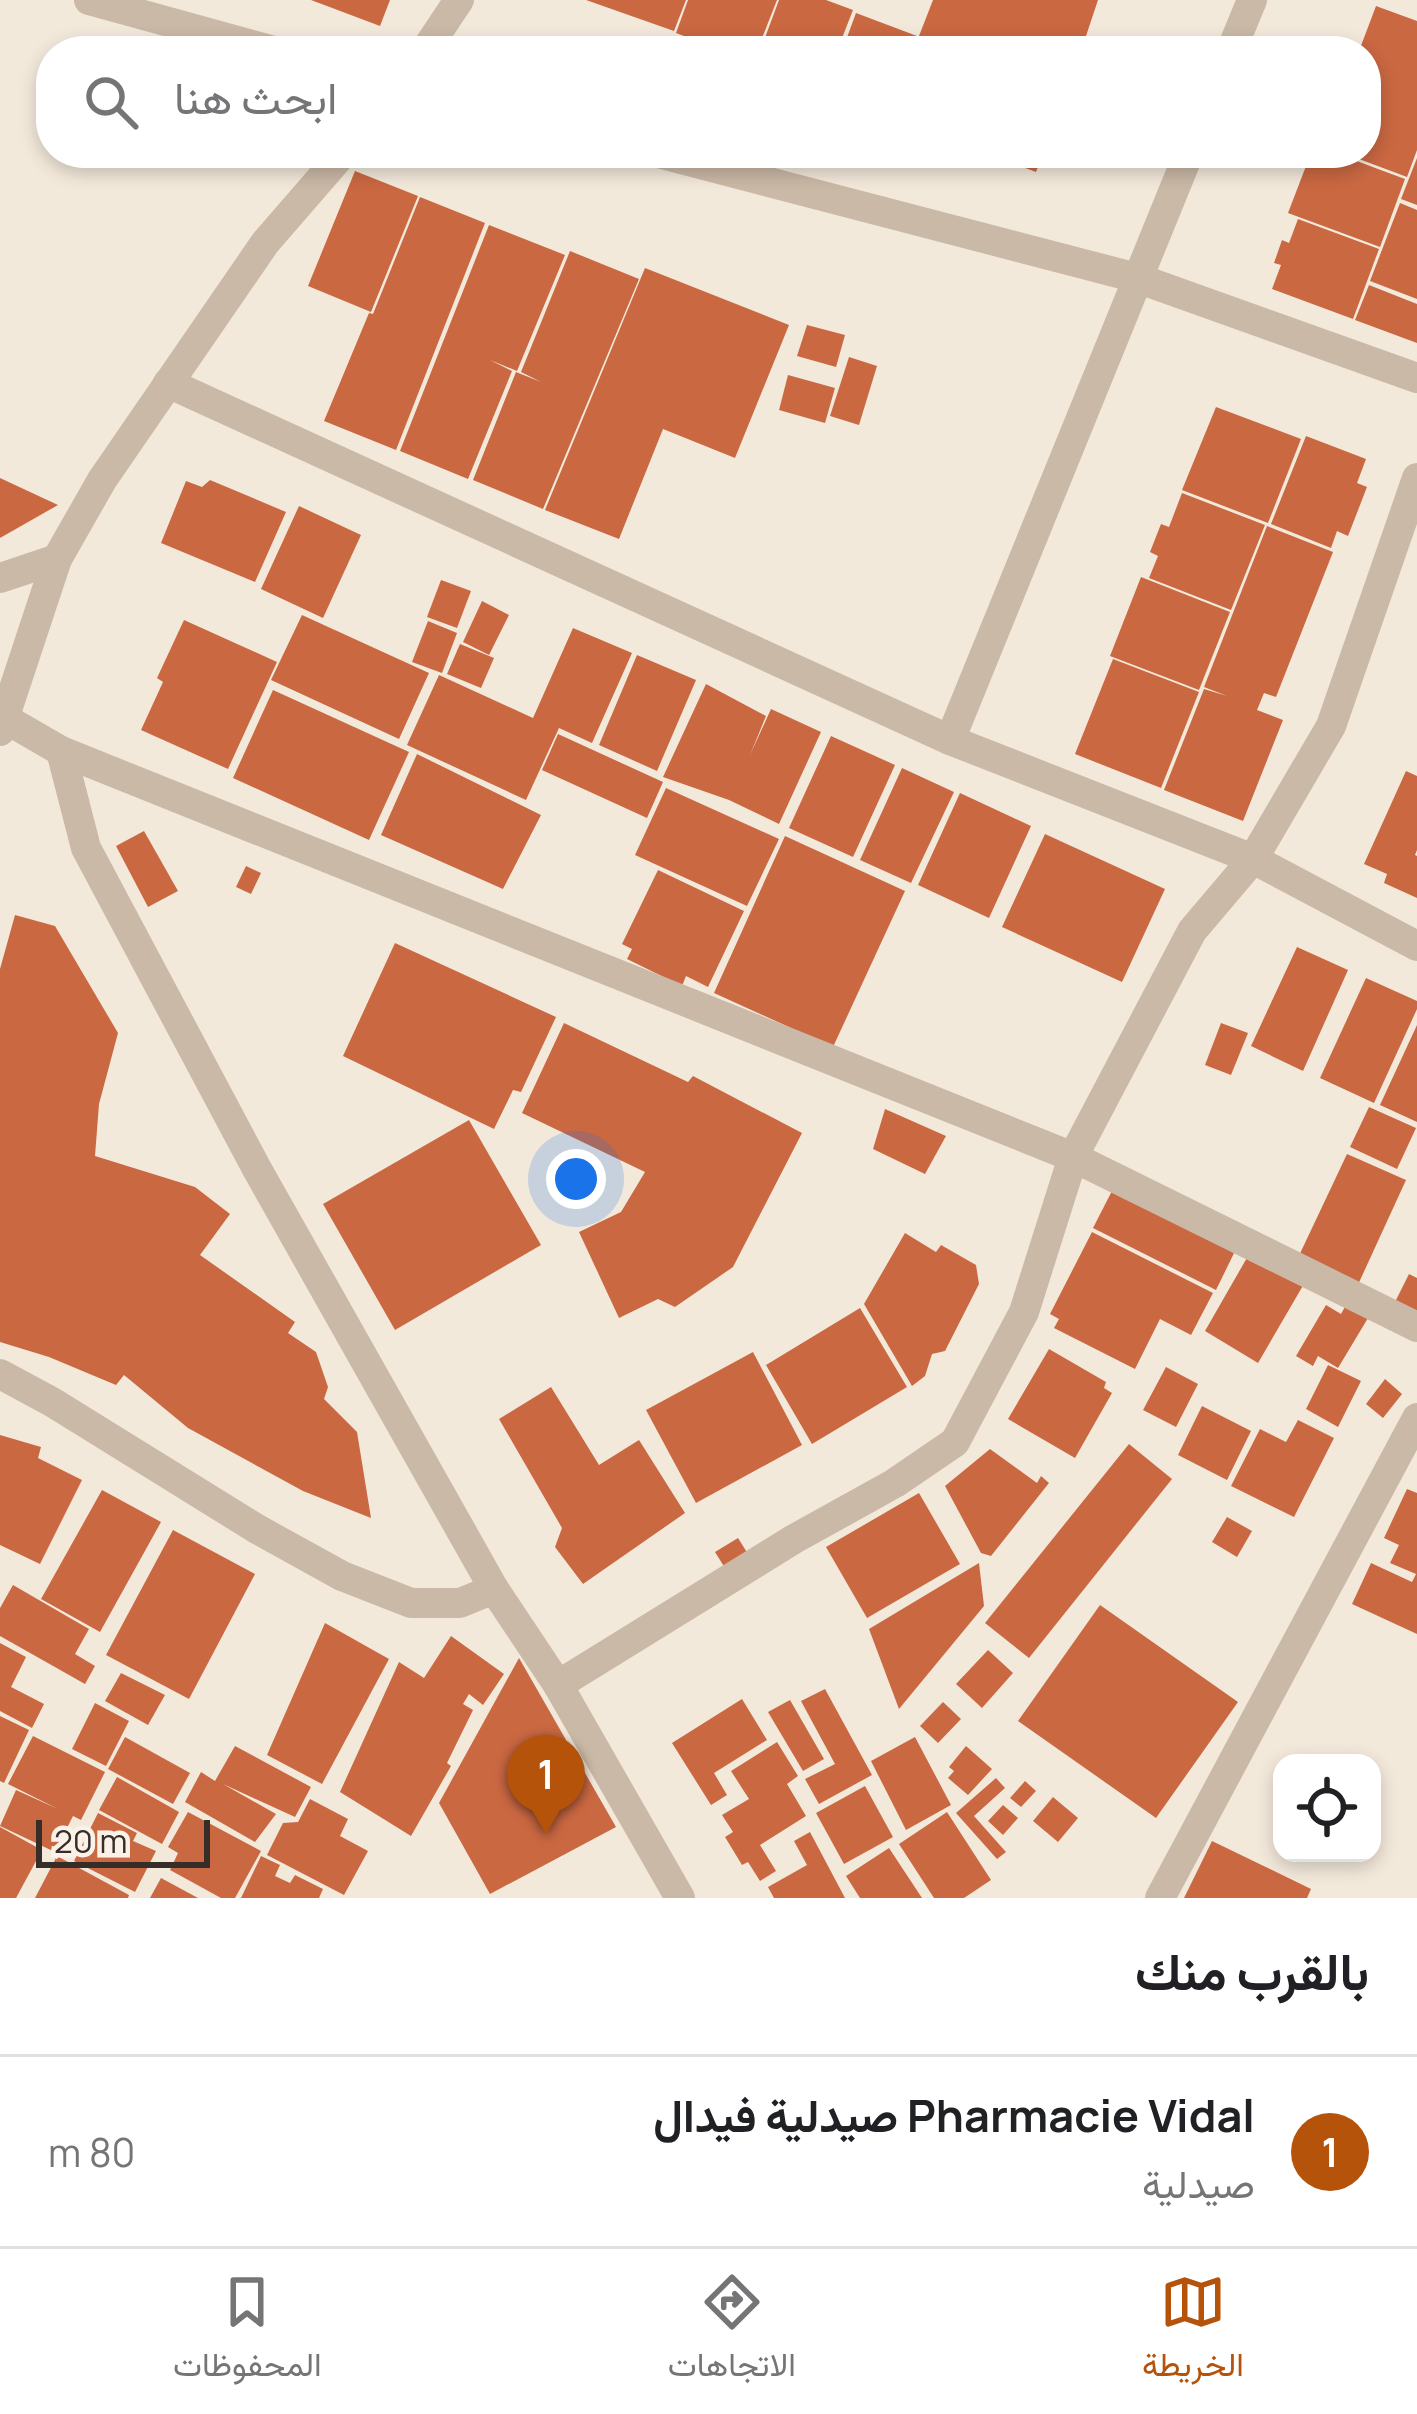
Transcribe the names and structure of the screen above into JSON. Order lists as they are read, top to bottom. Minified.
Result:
{"scale_bar":"20 m","page":{"search":"ابحث هنا","pins":"1","scale":"20 m","heading":"بالقرب منك","list":[{"mark":"1","name":"Pharmacie Vidal صيدلية فيدال","note":"صيدلية","value":"80 m"}],"nav":["الخريطة","الاتجاهات","المحفوظات"]}}
